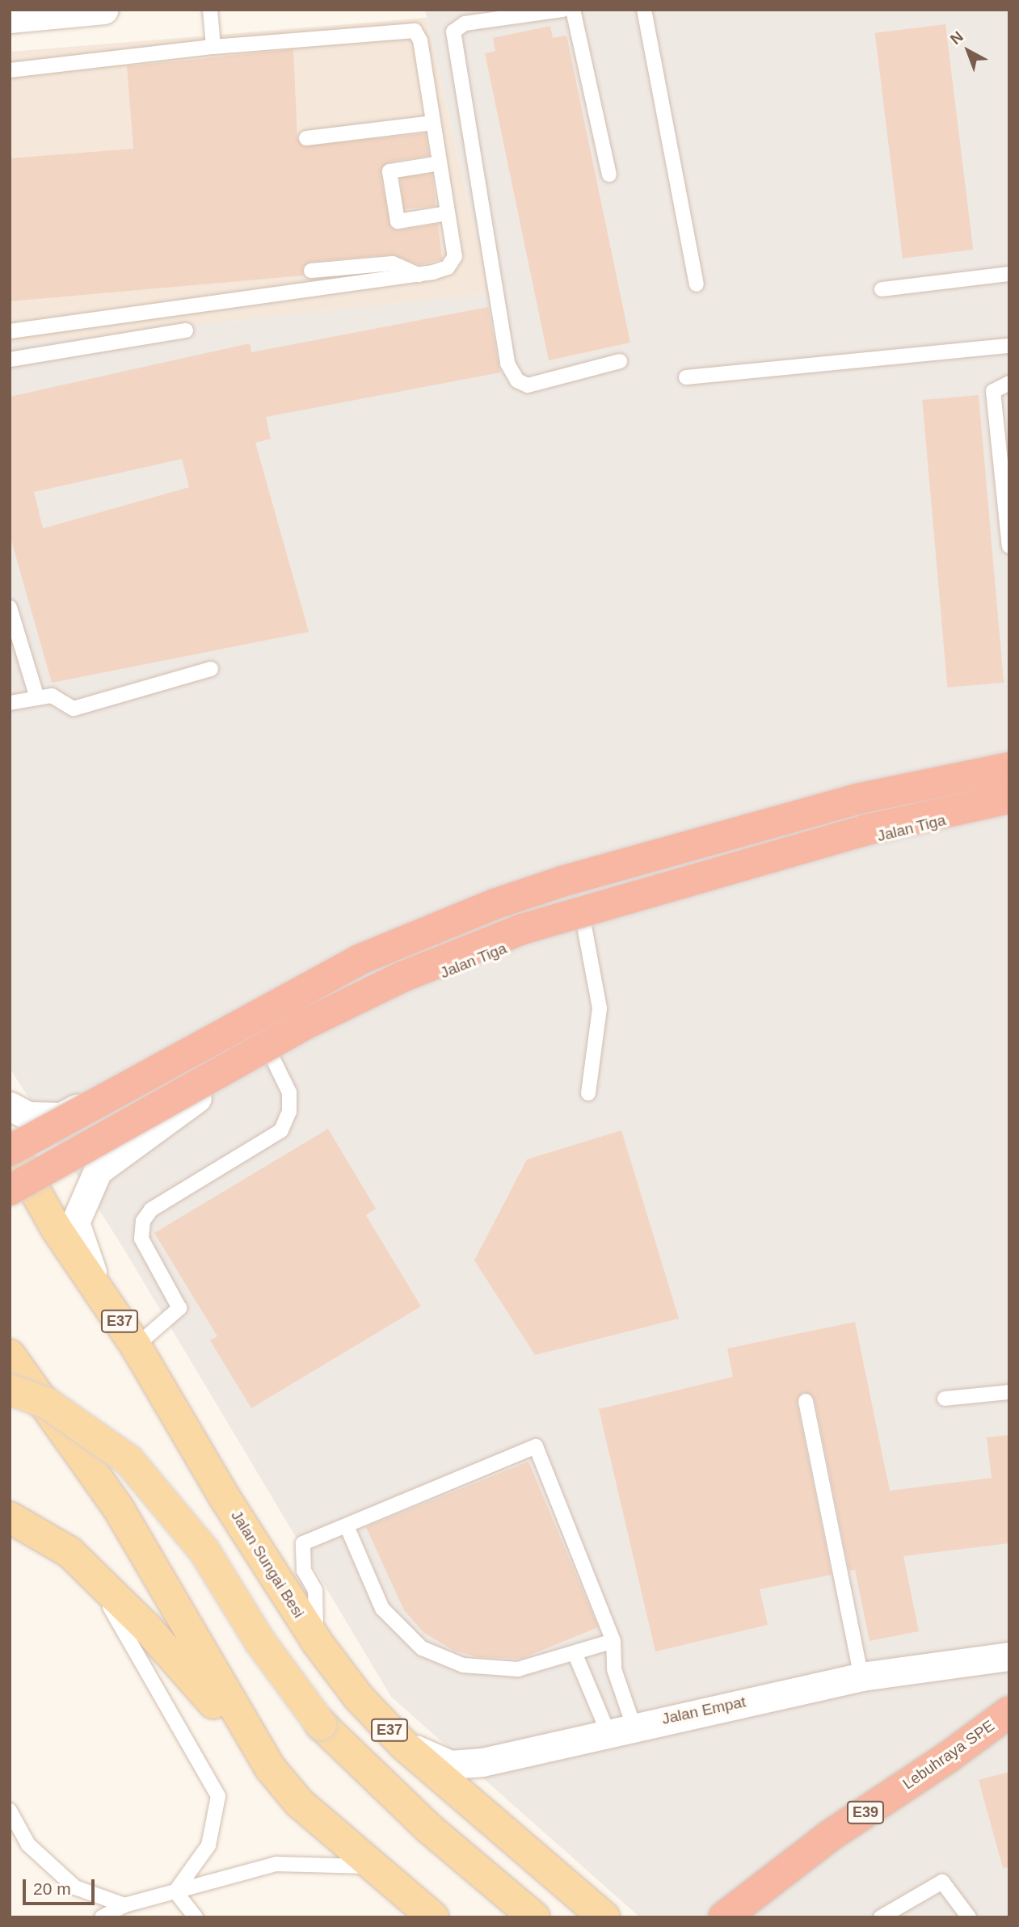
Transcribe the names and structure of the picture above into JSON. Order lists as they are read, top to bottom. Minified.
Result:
{"streets":{"highway":["Lebuhraya SPE","E39"],"main road":["E37","Jalan Sungai Besi"],"street":["Jalan Tiga","Jalan Empat"]},"crossings":[["Jalan Tiga","Jalan Sungai Besi"],["Jalan Sungai Besi","Jalan Empat"]],"scale_bar":"20 m","north":"top left"}
